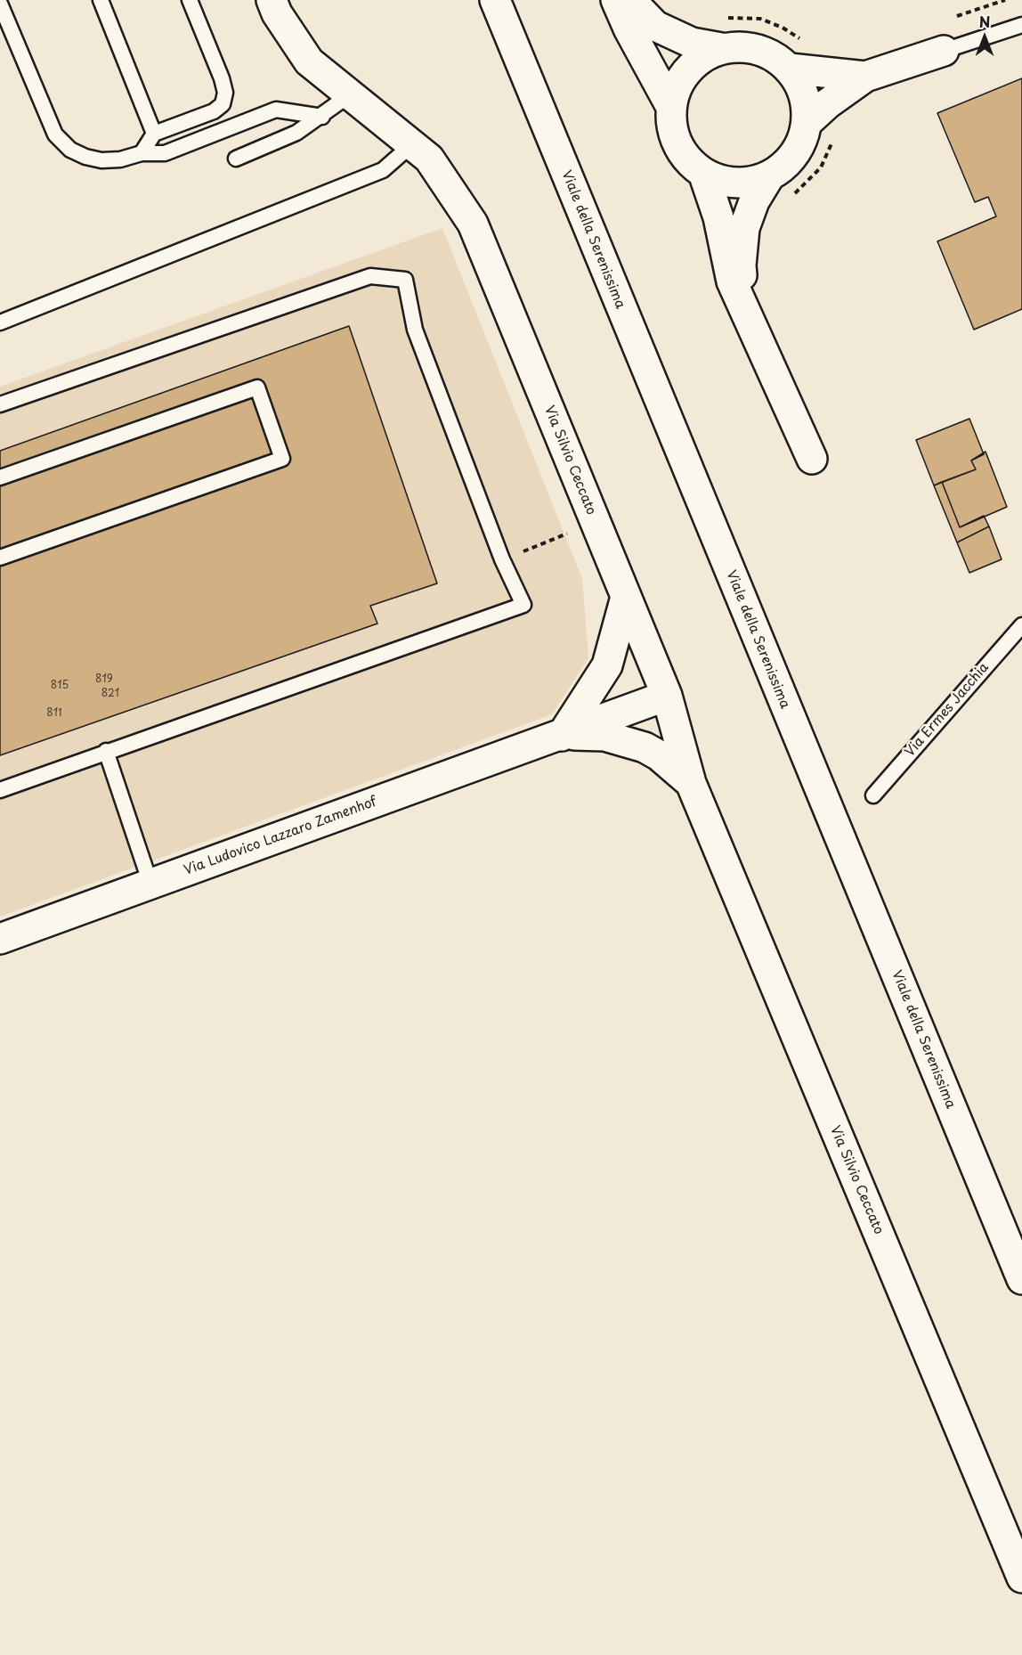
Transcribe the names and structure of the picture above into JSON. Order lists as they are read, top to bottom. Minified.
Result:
{"streets":{"street":["Viale della Serenissima","Via Silvio Ceccato","Via Ludovico Lazzaro Zamenhof"],"lane":["Via Ermes Jacchia"]},"crossings":[["Via Silvio Ceccato","Via Ludovico Lazzaro Zamenhof"]],"house_numbers":["819","815","821","811"],"north":"top"}
